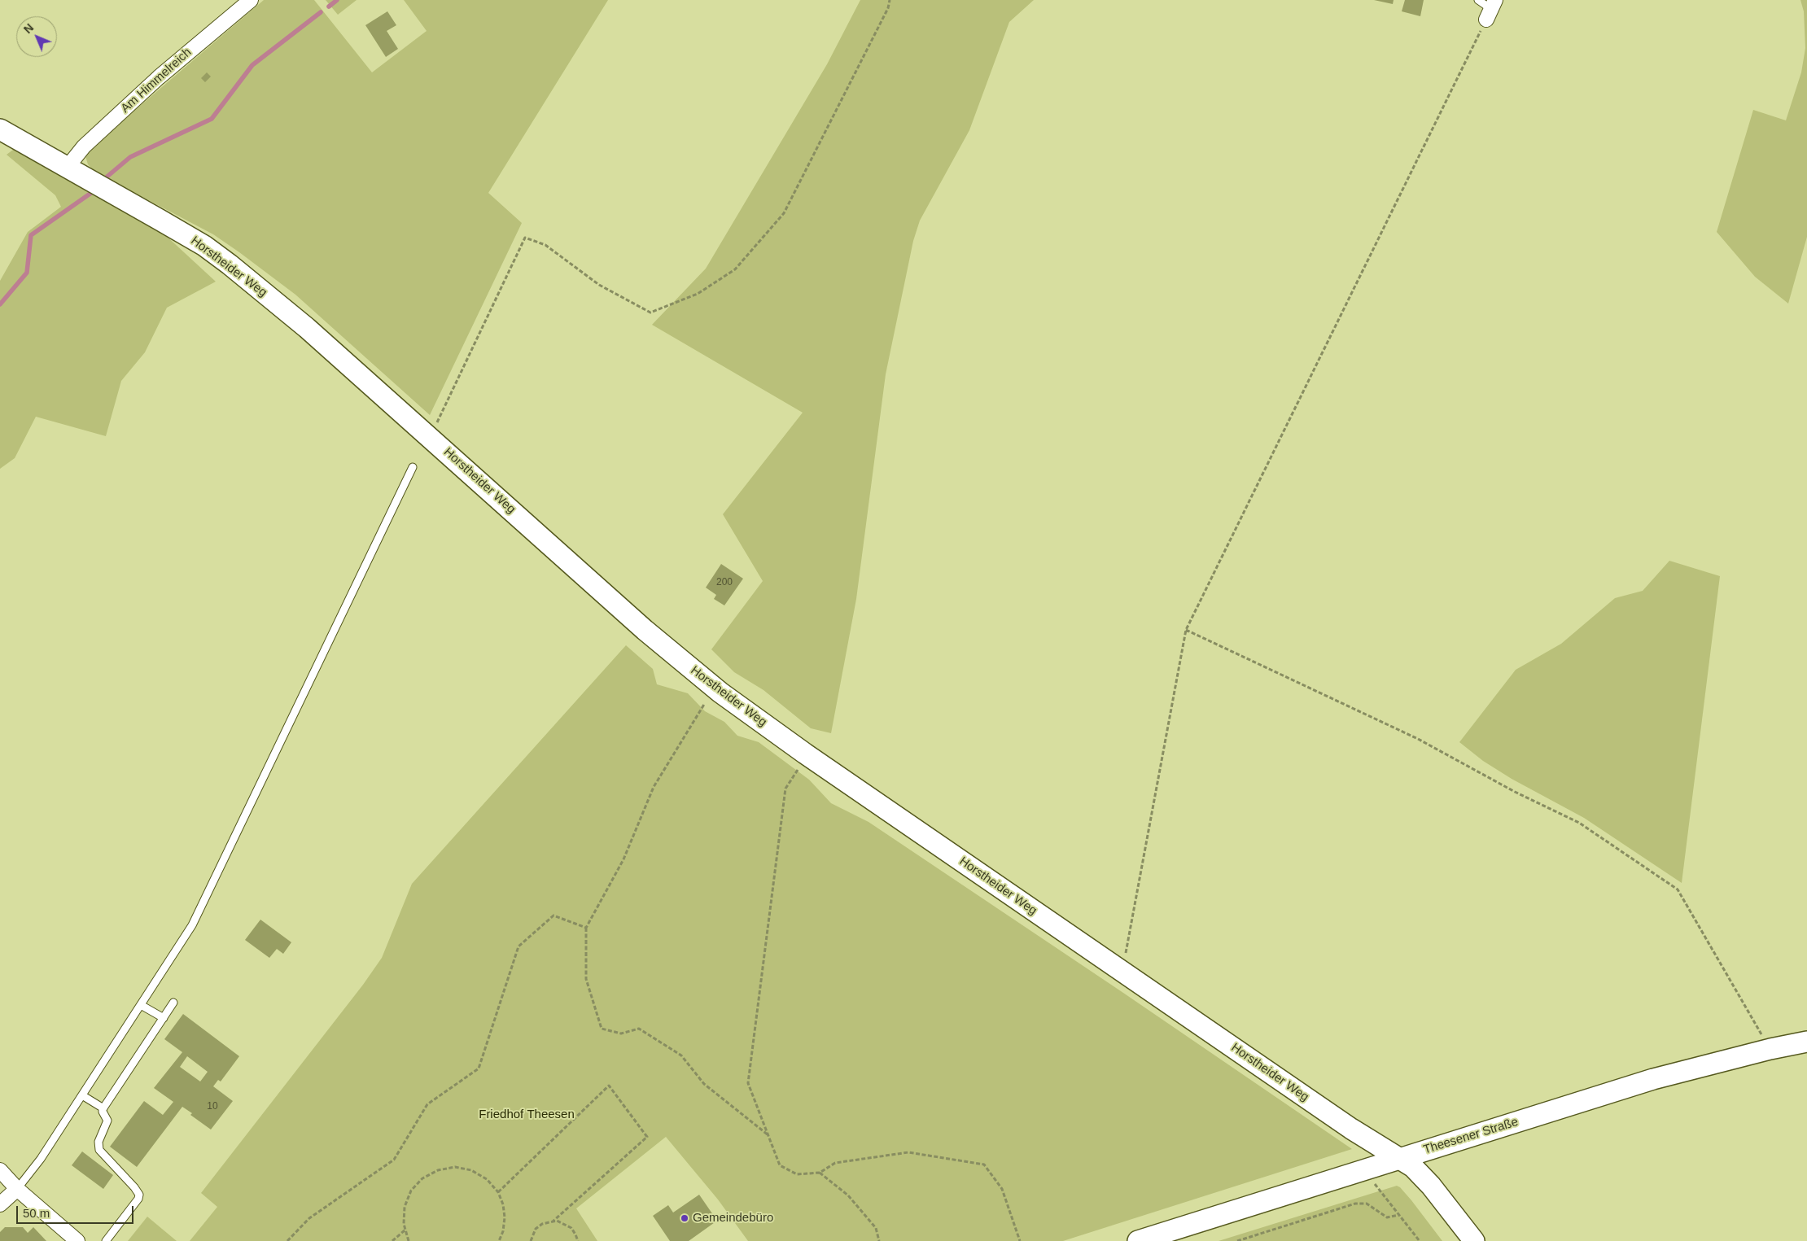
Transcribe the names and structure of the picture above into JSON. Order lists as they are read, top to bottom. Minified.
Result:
{"streets":{"street":["Am Himmelreich","Horstheider Weg","Theesener Straße"]},"crossings":[["Am Himmelreich","Horstheider Weg"],["Horstheider Weg","Theesener Straße"]],"parks":["Friedhof Theesen"],"places":["Gemeindebüro"],"house_numbers":["200","10"],"scale_bar":"50 m","north":"top left"}
